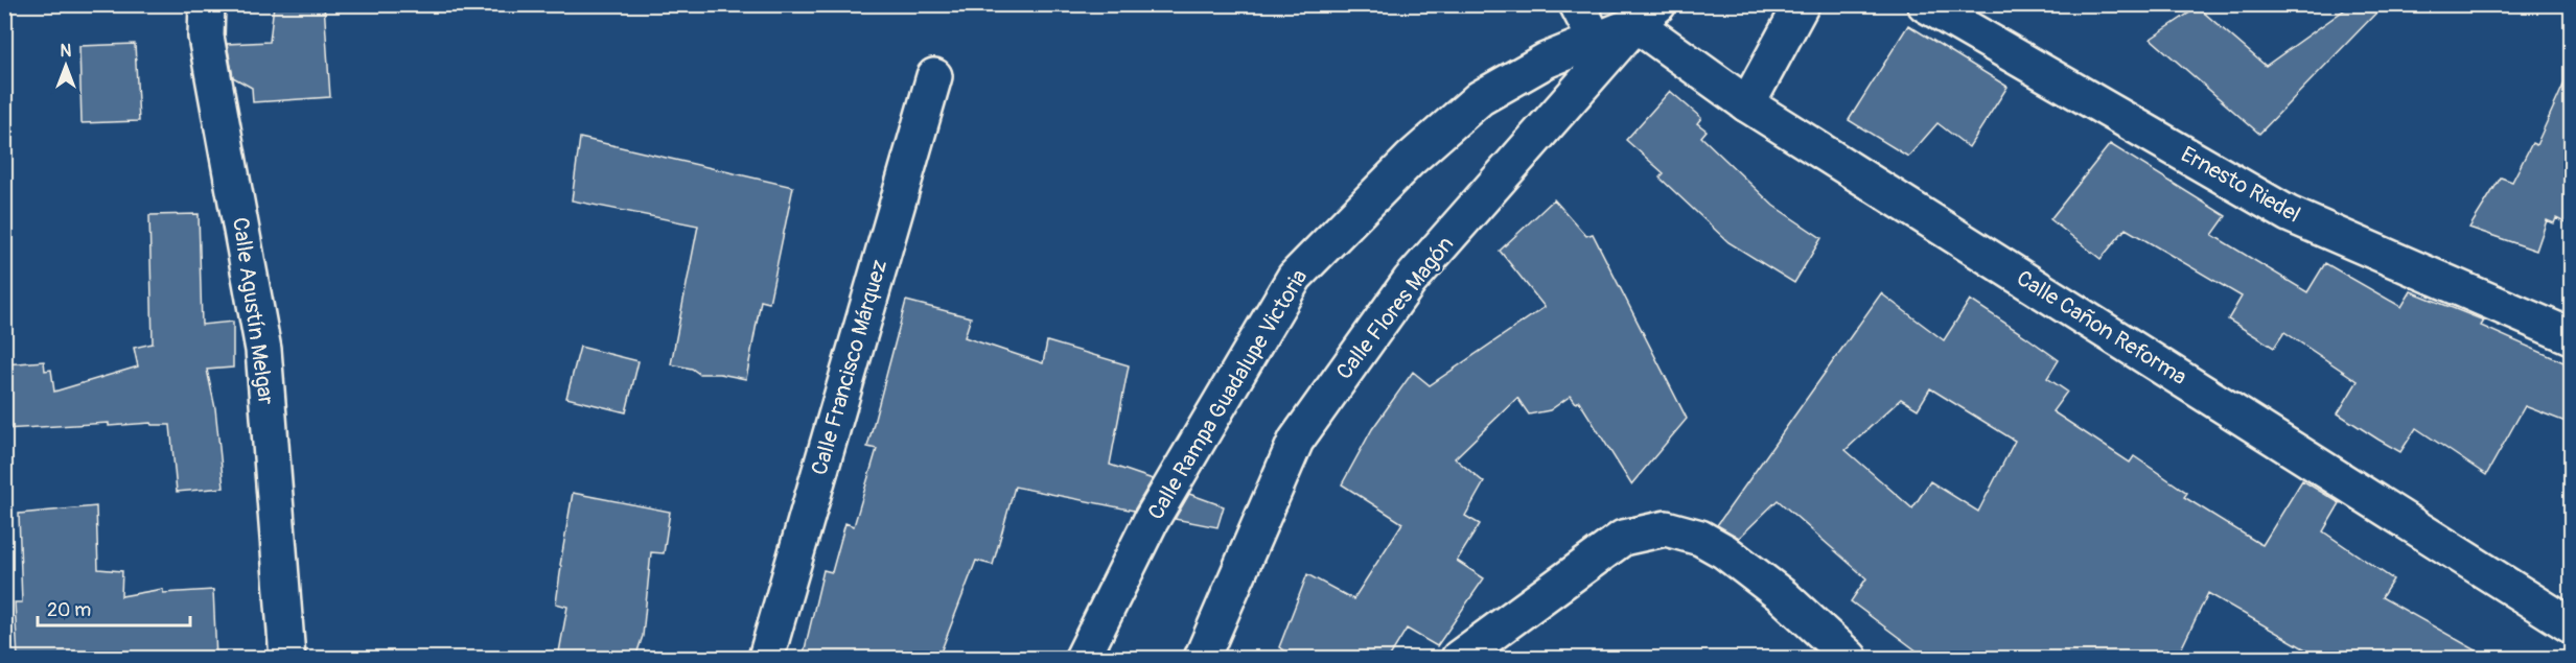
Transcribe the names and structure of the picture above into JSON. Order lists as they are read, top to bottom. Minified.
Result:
{"streets":{"street":["Ernesto Riedel","Calle Flores Magón","Calle Agustín Melgar","Calle Cañon Reforma","Calle Francisco Márquez","Calle Rampa Guadalupe Victoria"]},"crossings":[["Calle Flores Magón","Calle Cañon Reforma"],["Calle Flores Magón","Calle Rampa Guadalupe Victoria"],["Calle Cañon Reforma","Calle Rampa Guadalupe Victoria"]],"scale_bar":"20 m","north":"top"}
